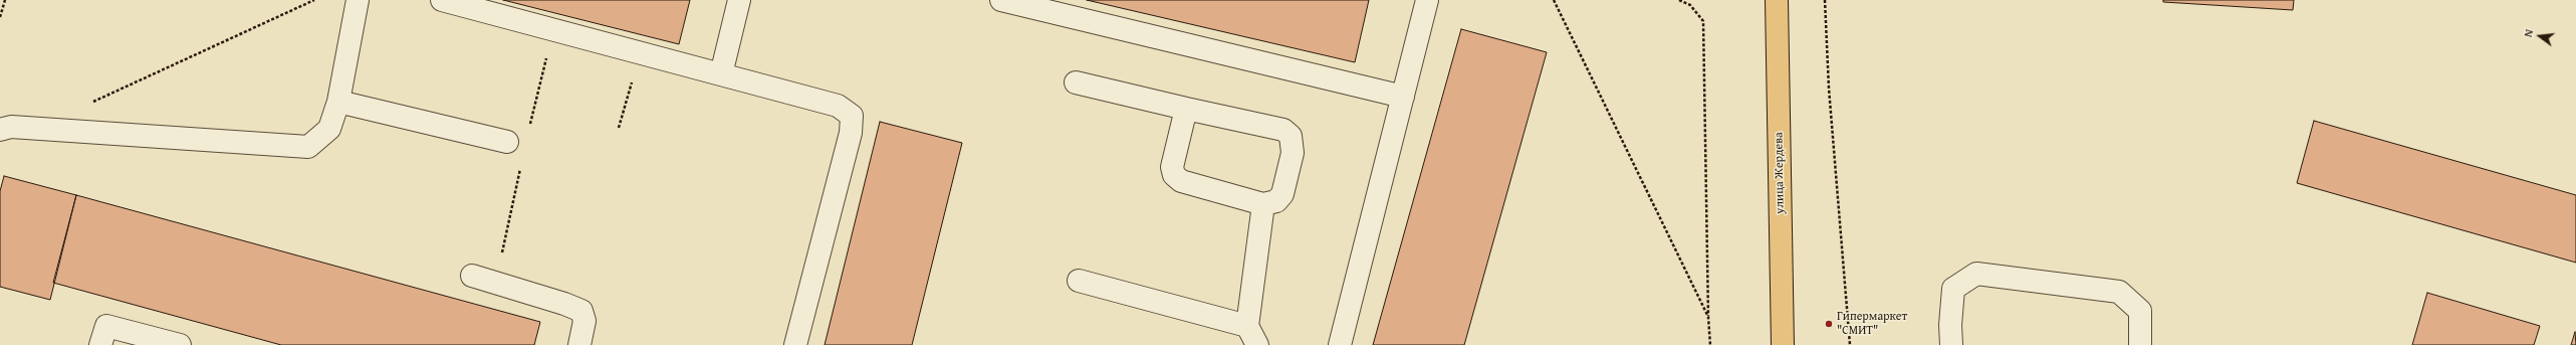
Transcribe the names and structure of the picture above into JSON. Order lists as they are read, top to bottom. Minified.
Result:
{"streets":{"main road":["улица Жердева"]},"places":["Гипермаркет \"СМИТ\""],"north":"left"}
